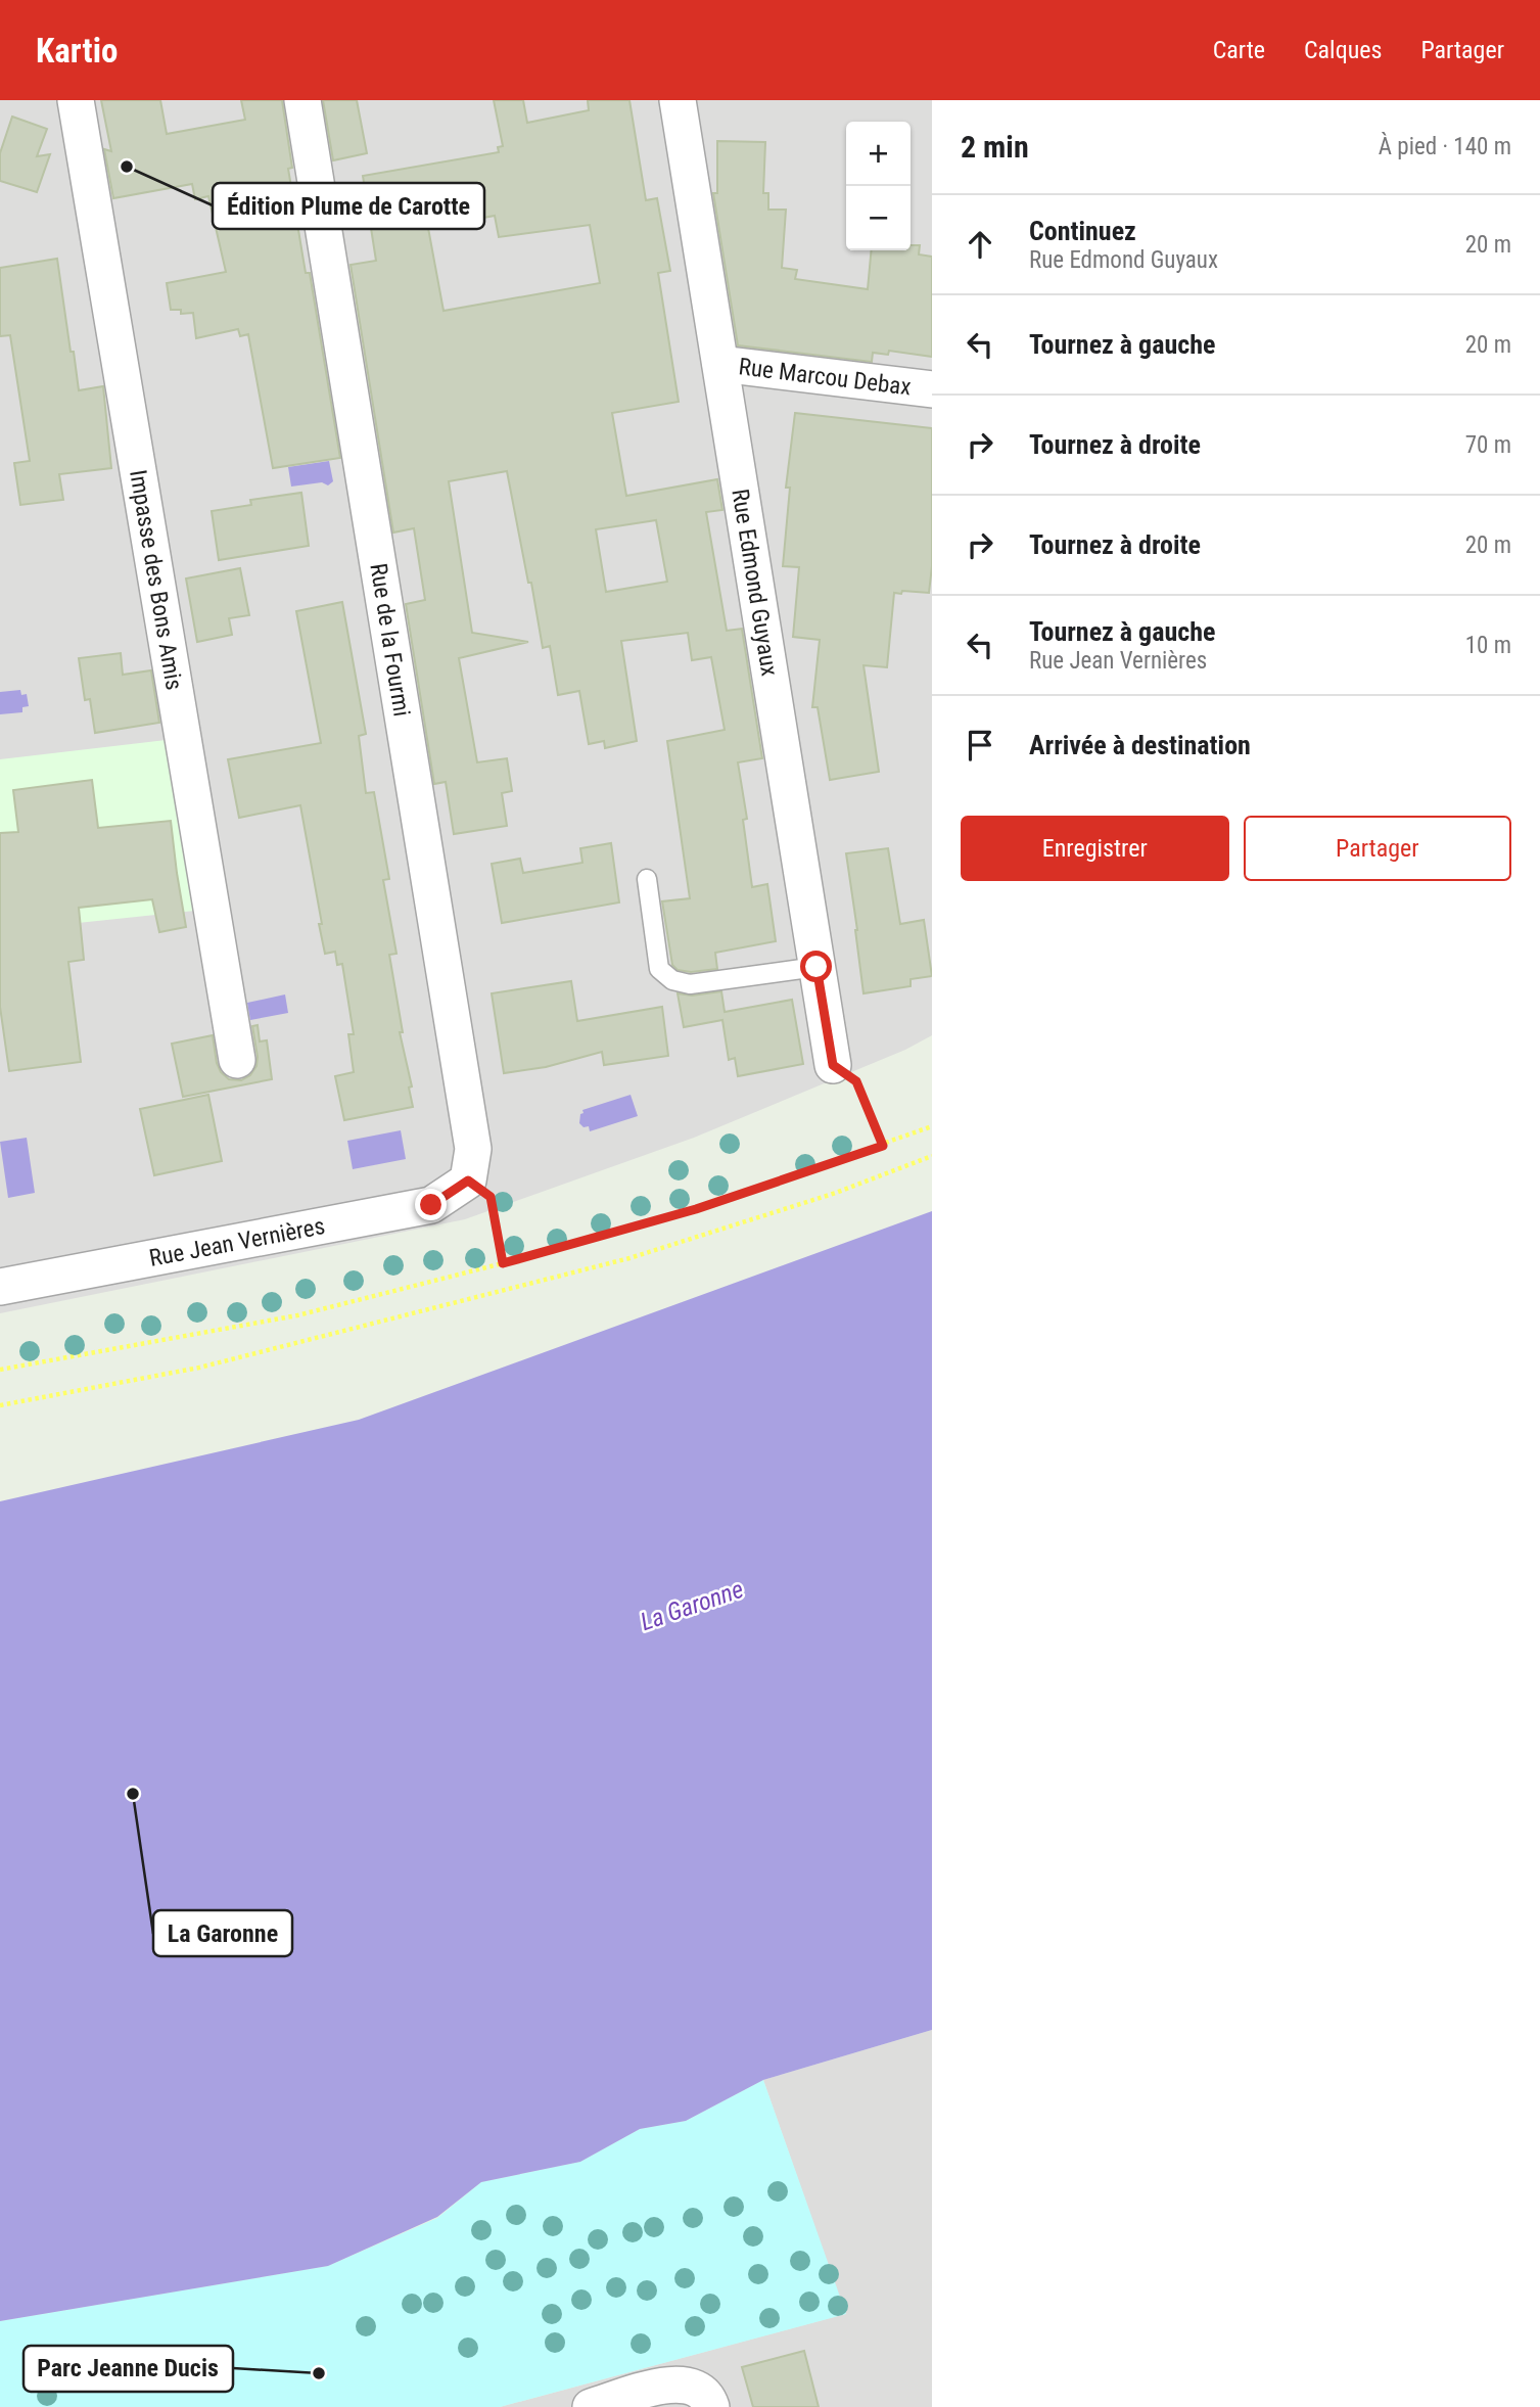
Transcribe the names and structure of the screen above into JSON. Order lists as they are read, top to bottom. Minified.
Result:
{"streets":{"street":["Rue Marcou Debax","Impasse des Bons Amis","Rue Edmond Guyaux","Rue de la Fourmi","Rue Jean Vernières"]},"crossings":[["Rue Marcou Debax","Rue Edmond Guyaux"],["Rue de la Fourmi","Rue Jean Vernières"]],"water":["La Garonne"],"places":["Édition Plume de Carotte","La Garonne","Parc Jeanne Ducis"],"page":{"header":"Kartio","nav":["Carte","Calques","Partager"],"heading":["2 min","À pied · 140 m"],"map_buttons":["+","−"],"list":[["Continuez","Rue Edmond Guyaux","20 m"],["Tournez à gauche","20 m"],["Tournez à droite","70 m"],["Tournez à droite","20 m"],["Tournez à gauche","Rue Jean Vernières","10 m"],"Arrivée à destination"],"buttons":["Enregistrer","Partager"]}}
